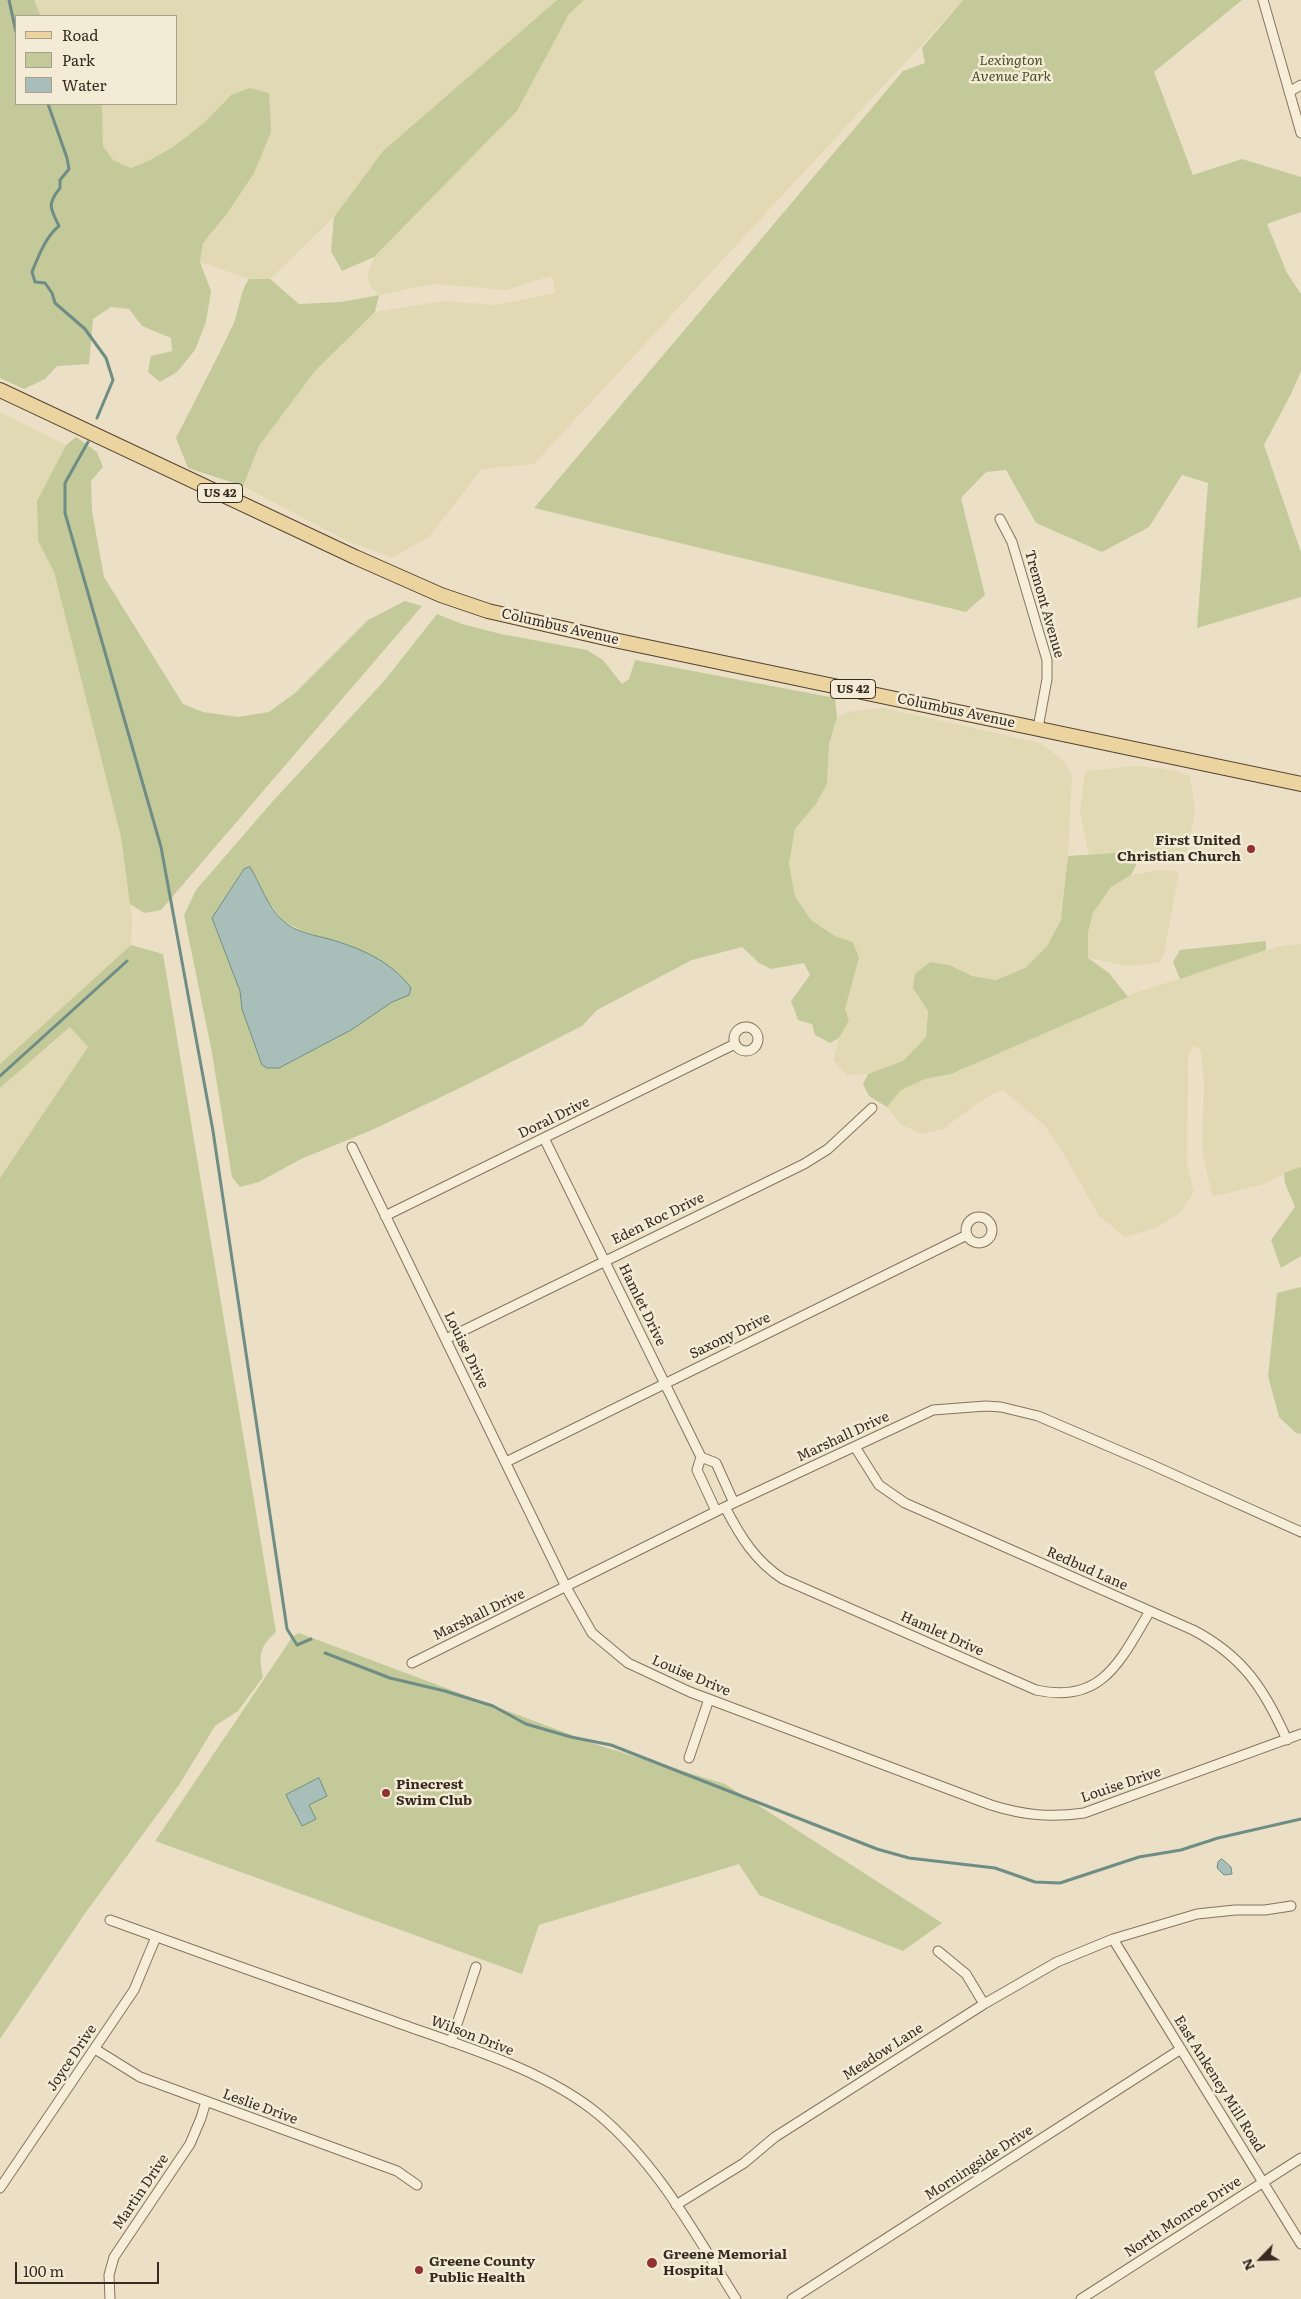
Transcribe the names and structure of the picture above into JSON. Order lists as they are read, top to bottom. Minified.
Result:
{"streets":{"main road":["US 42","Columbus Avenue"],"street":["Tremont Avenue","Doral Drive","Eden Roc Drive","Hamlet Drive","Saxony Drive","Louise Drive","Marshall Drive","Redbud Lane","Wilson Drive","Meadow Lane","Joyce Drive","East Ankeney Mill Road","Leslie Drive","Morningside Drive","Martin Drive","North Monroe Drive"]},"crossings":[["Tremont Avenue","Columbus Avenue"],["Doral Drive","Hamlet Drive"],["Doral Drive","Louise Drive"],["Eden Roc Drive","Hamlet Drive"],["Eden Roc Drive","Louise Drive"],["Hamlet Drive","Saxony Drive"],["Hamlet Drive","Marshall Drive"],["Hamlet Drive","Redbud Lane"],["Saxony Drive","Louise Drive"],["Louise Drive","Marshall Drive"],["Louise Drive","Redbud Lane"],["Marshall Drive","Redbud Lane"],["Wilson Drive","Meadow Lane"],["Wilson Drive","Joyce Drive"],["Meadow Lane","East Ankeney Mill Road"],["Joyce Drive","Leslie Drive"],["East Ankeney Mill Road","Morningside Drive"],["East Ankeney Mill Road","North Monroe Drive"],["Leslie Drive","Martin Drive"]],"parks":["Lexington Avenue Park"],"places":["First United Christian Church","Pinecrest Swim Club","Greene Memorial Hospital","Greene County Public Health"],"legend":["Road","Park","Water"],"scale_bar":"100 m","north":"bottom left"}
